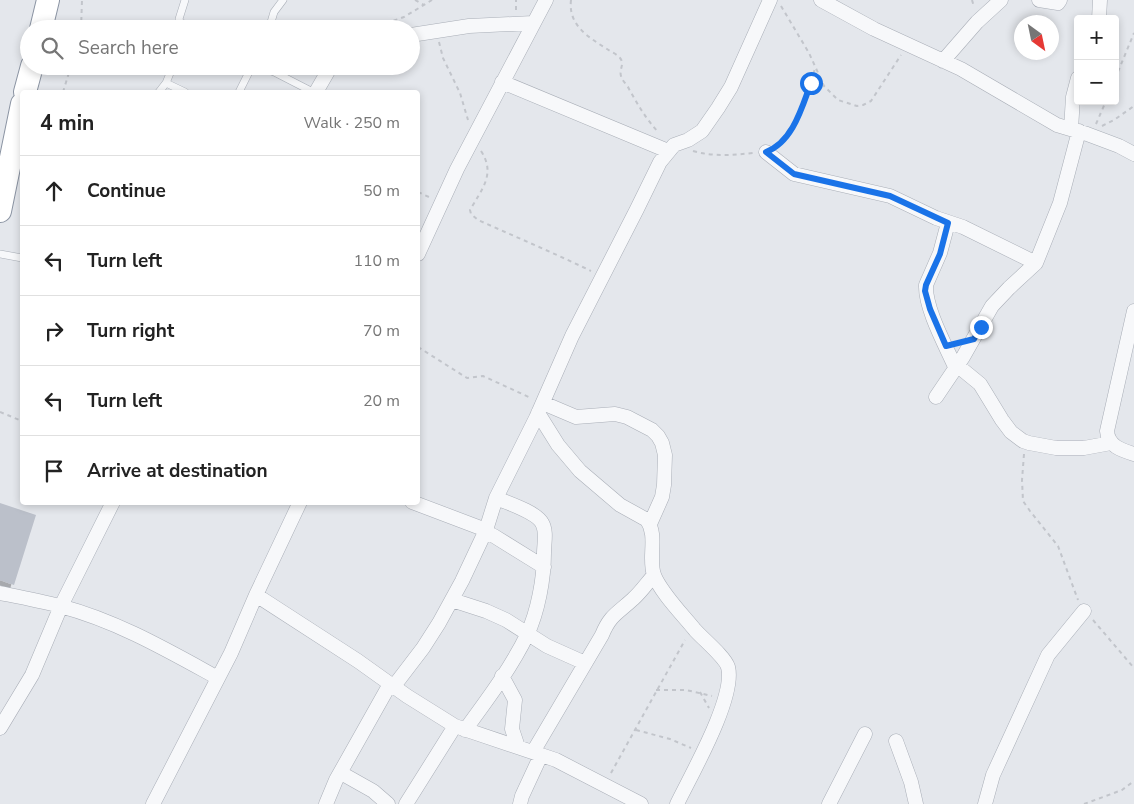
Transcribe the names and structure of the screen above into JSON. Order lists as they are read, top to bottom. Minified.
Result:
{"north":"bottom right","page":{"map_buttons":["+","−"],"search":"Search here","heading":["4 min","Walk · 250 m"],"list":[["Continue","50 m"],["Turn left","110 m"],["Turn right","70 m"],["Turn left","20 m"],"Arrive at destination"]}}
